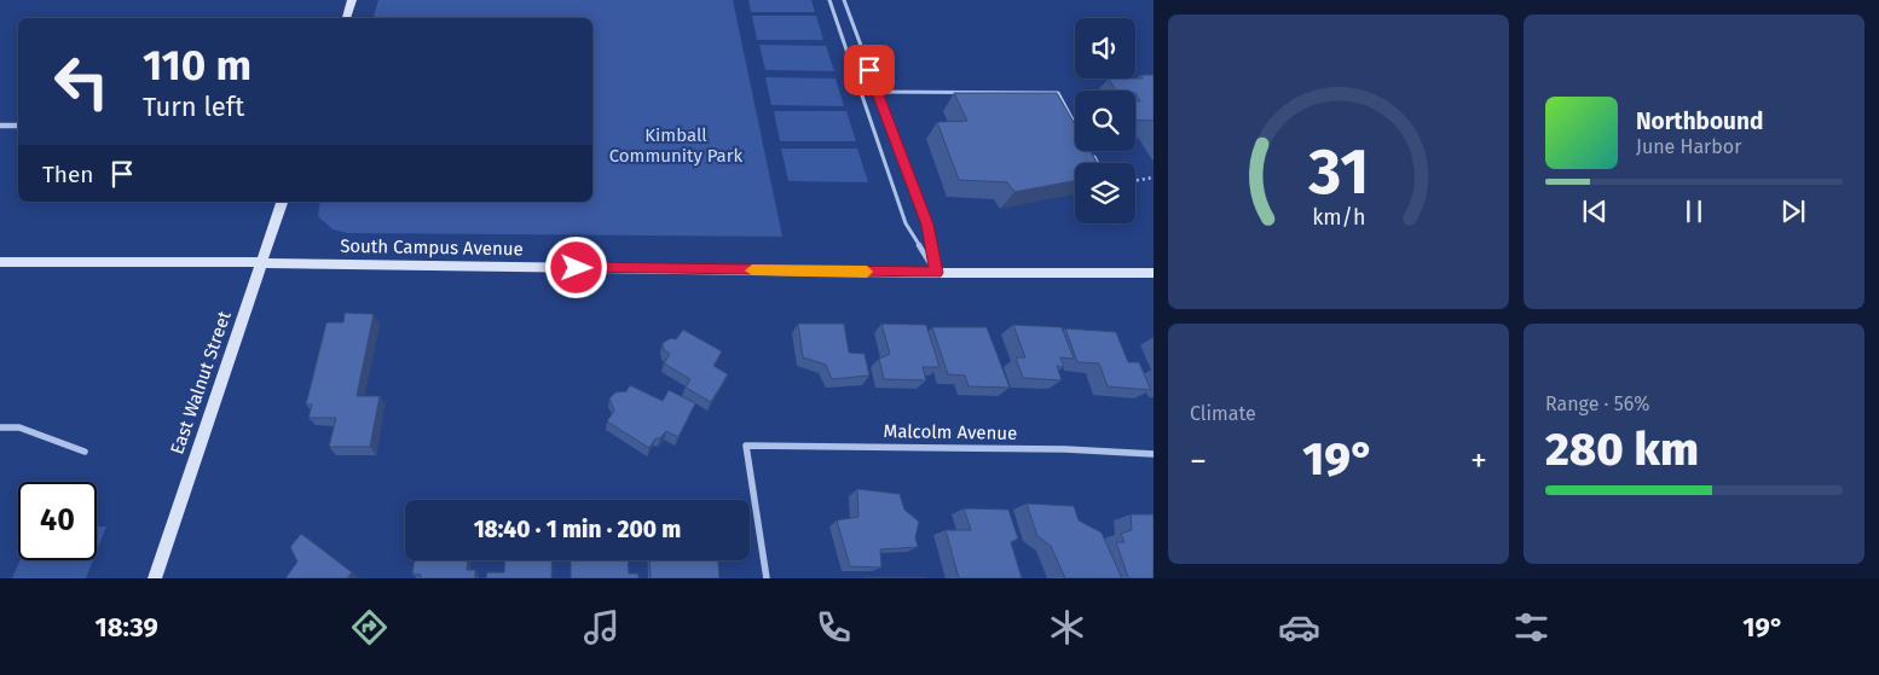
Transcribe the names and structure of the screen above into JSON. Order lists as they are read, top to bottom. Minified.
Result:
{"streets":{"street":["South Campus Avenue","East Walnut Street","Malcolm Avenue"]},"crossings":[["South Campus Avenue","East Walnut Street"]],"parks":["Kimball Community Park"],"page":{"turn":["110 m","Turn left"],"song":["Northbound","June Harbor"],"then":"Then","tile":["Climate",["Range · 56%","280 km"]],"heat":["−","19°","+"],"limit":"40","trip":"18:40 · 1 min · 200 m","tabs":["18:39","19°"],"gauge":["31","km/h"]}}
